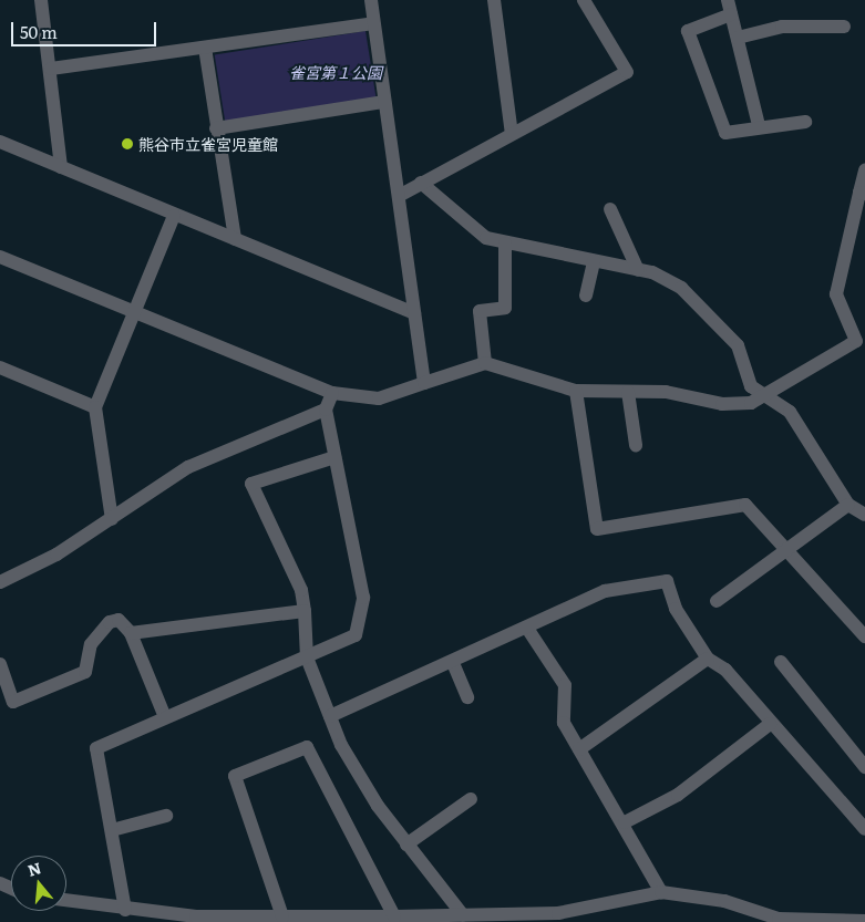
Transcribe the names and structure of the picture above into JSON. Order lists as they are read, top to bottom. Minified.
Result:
{"parks":["雀宮第１公園"],"places":["熊谷市立雀宮児童館"],"scale_bar":"50 m","north":"top"}
